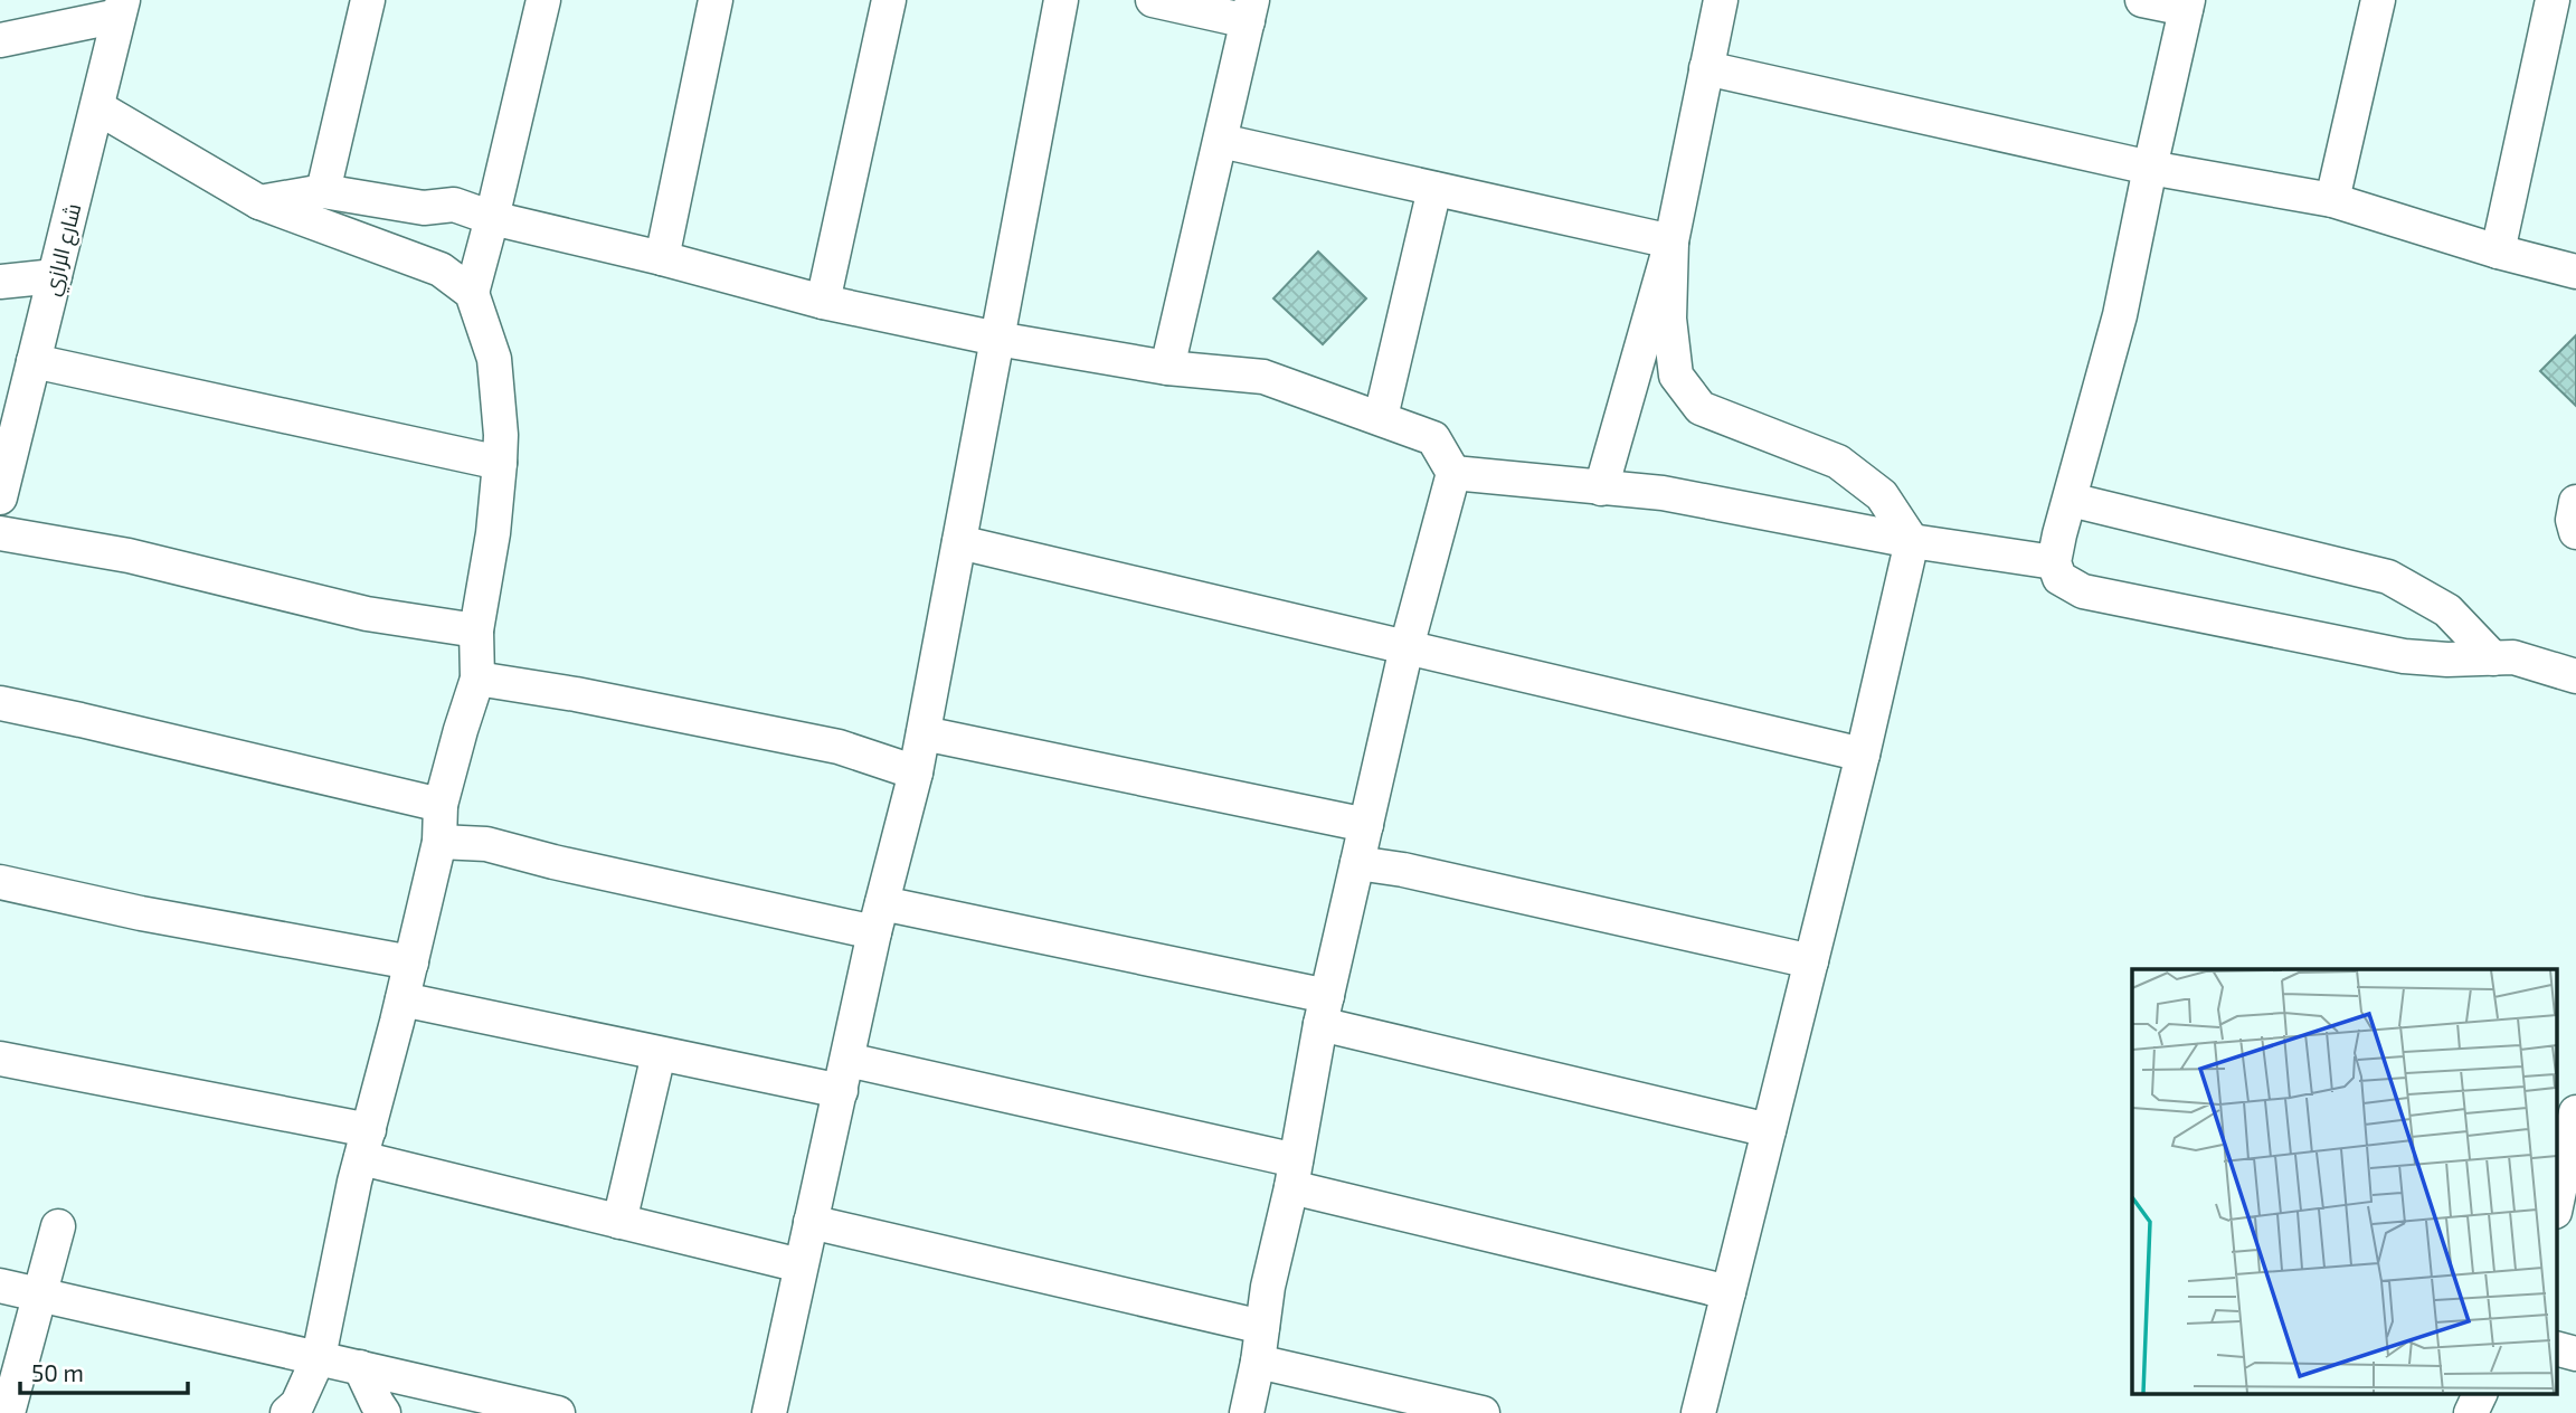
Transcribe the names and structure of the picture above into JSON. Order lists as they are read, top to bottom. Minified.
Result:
{"streets":{"street":["شارع الرازي"]},"scale_bar":"50 m"}
